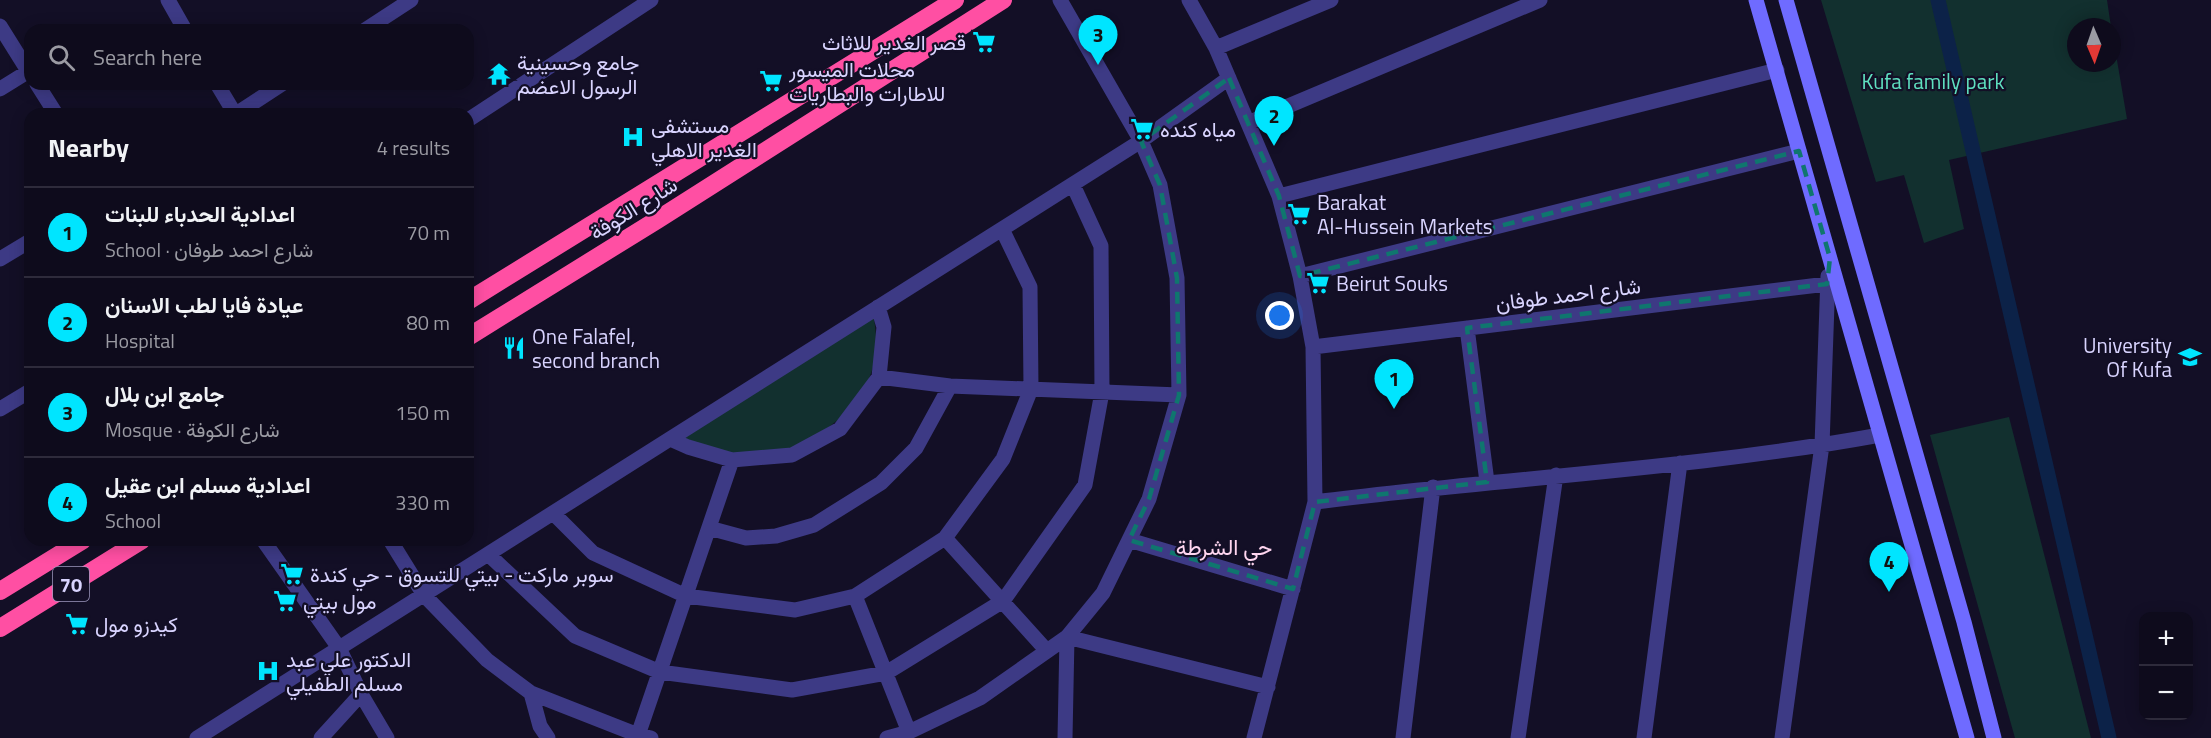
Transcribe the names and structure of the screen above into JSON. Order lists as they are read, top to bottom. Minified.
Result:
{"streets":{"highway":["شارع الكوفة","70"],"street":["شارع احمد طوفان"]},"districts":["حي الشرطة"],"parks":["Kufa family park"],"places":{"supermarket":["قصر الغدير للاثاث","محلات الميسور للاطارات والبطاريات","مياه كنده","Barakat Al-Hussein Markets","Beirut Souks","سوبر ماركت - بيتي للتسوق - حي كندة","مول بيتي","كيدزو مول"],"temple":["جامع وحسينية الرسول الاعضم"],"hospital":["مستشفى الغدير الاهلي","الدكتور علي عبد مسلم الطفيلي"],"restaurant":["One Falafel, second branch"],"school or university":["University Of Kufa"]},"north":"bottom","page":{"pins":["3","2","1","4"],"search":"Search here","heading":["Nearby","4 results"],"list":[{"mark":"1","name":"اعدادية الحدباء للبنات","note":"School · شارع احمد طوفان","value":"70 m"},{"mark":"2","name":"عيادة فايا لطب الاسنان","note":"Hospital","value":"80 m"},{"mark":"3","name":"جامع ابن بلال","note":"Mosque · شارع الكوفة","value":"150 m"},{"mark":"4","name":"اعدادية مسلم ابن عقيل","note":"School","value":"330 m"}],"map_buttons":["+","−"]}}
